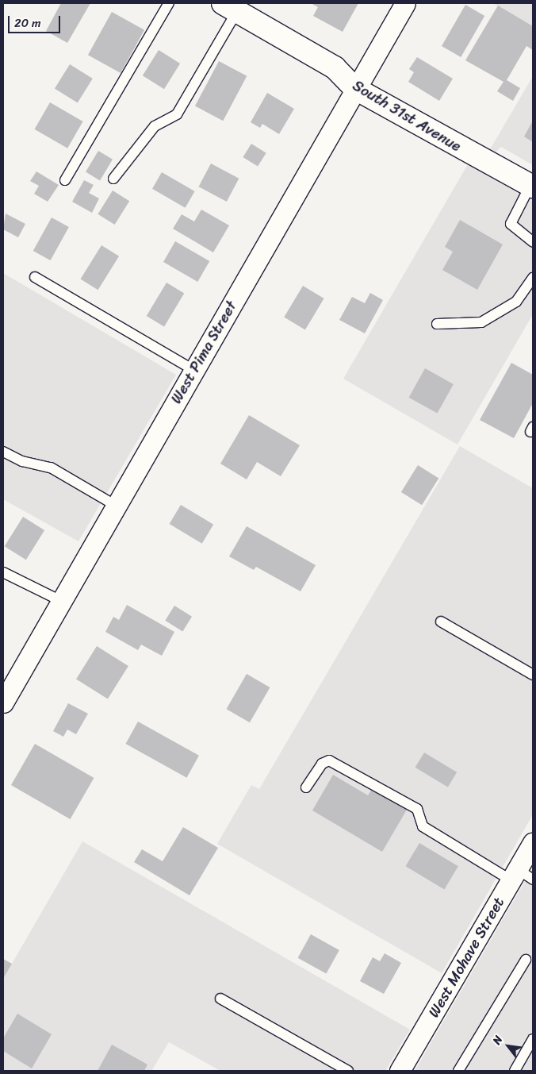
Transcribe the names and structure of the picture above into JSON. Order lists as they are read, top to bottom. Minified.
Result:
{"streets":{"street":["South 31st Avenue","West Pima Street","West Mohave Street"]},"crossings":[["South 31st Avenue","West Pima Street"]],"scale_bar":"20 m","north":"top left"}
